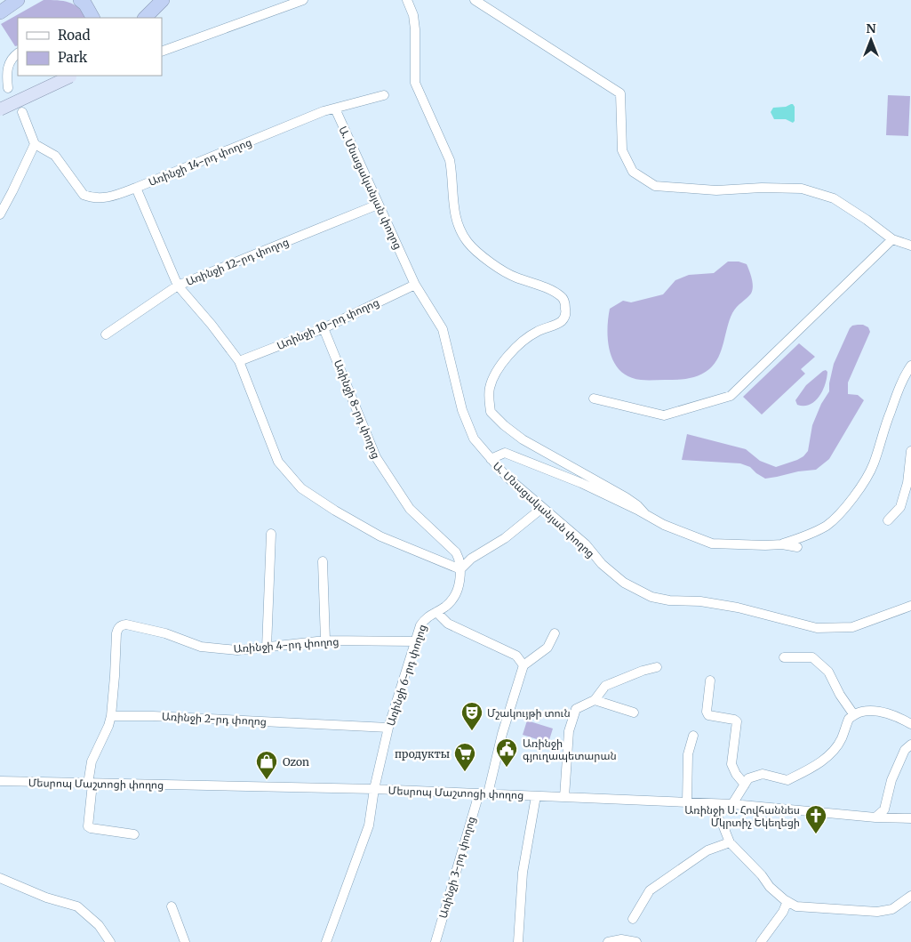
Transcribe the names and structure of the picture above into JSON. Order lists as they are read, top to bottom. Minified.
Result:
{"streets":{"street":["Առինջի 14-րդ փողոց","Ա. Մնացականյան փողոց","Առինջի 12-րդ փողոց","Առինջի 10-րդ փողոց","Առինջի 8-րդ փողոց","Առինջի 4-րդ փողոց","Առինջի 6-րդ փողոց","Առինջի 2-րդ փողոց","Մեսրոպ Մաշտոցի փողոց","Առինջի 3-րդ փողոց"]},"crossings":[["Առինջի 14-րդ փողոց","Ա. Մնացականյան փողոց"],["Ա. Մնացականյան փողոց","Առինջի 12-րդ փողոց"],["Ա. Մնացականյան փողոց","Առինջի 10-րդ փողոց"],["Առինջի 10-րդ փողոց","Առինջի 8-րդ փողոց"],["Առինջի 8-րդ փողոց","Առինջի 6-րդ փողոց"],["Առինջի 4-րդ փողոց","Առինջի 6-րդ փողոց"],["Առինջի 4-րդ փողոց","Առինջի 2-րդ փողոց"],["Առինջի 6-րդ փողոց","Առինջի 2-րդ փողոց"],["Առինջի 6-րդ փողոց","Մեսրոպ Մաշտոցի փողոց"],["Մեսրոպ Մաշտոցի փողոց","Առինջի 3-րդ փողոց"]],"places":{"theatre":["Մշակույթի տուն"],"public building":["Առինջի գյուղապետարան"],"supermarket":["продукты"],"shop":["Ozon"],"church":["Առինջի Ս. Հովհաննես Մկրտիչ Եկեղեցի"]},"legend":["Road","Park"],"north":"top"}
